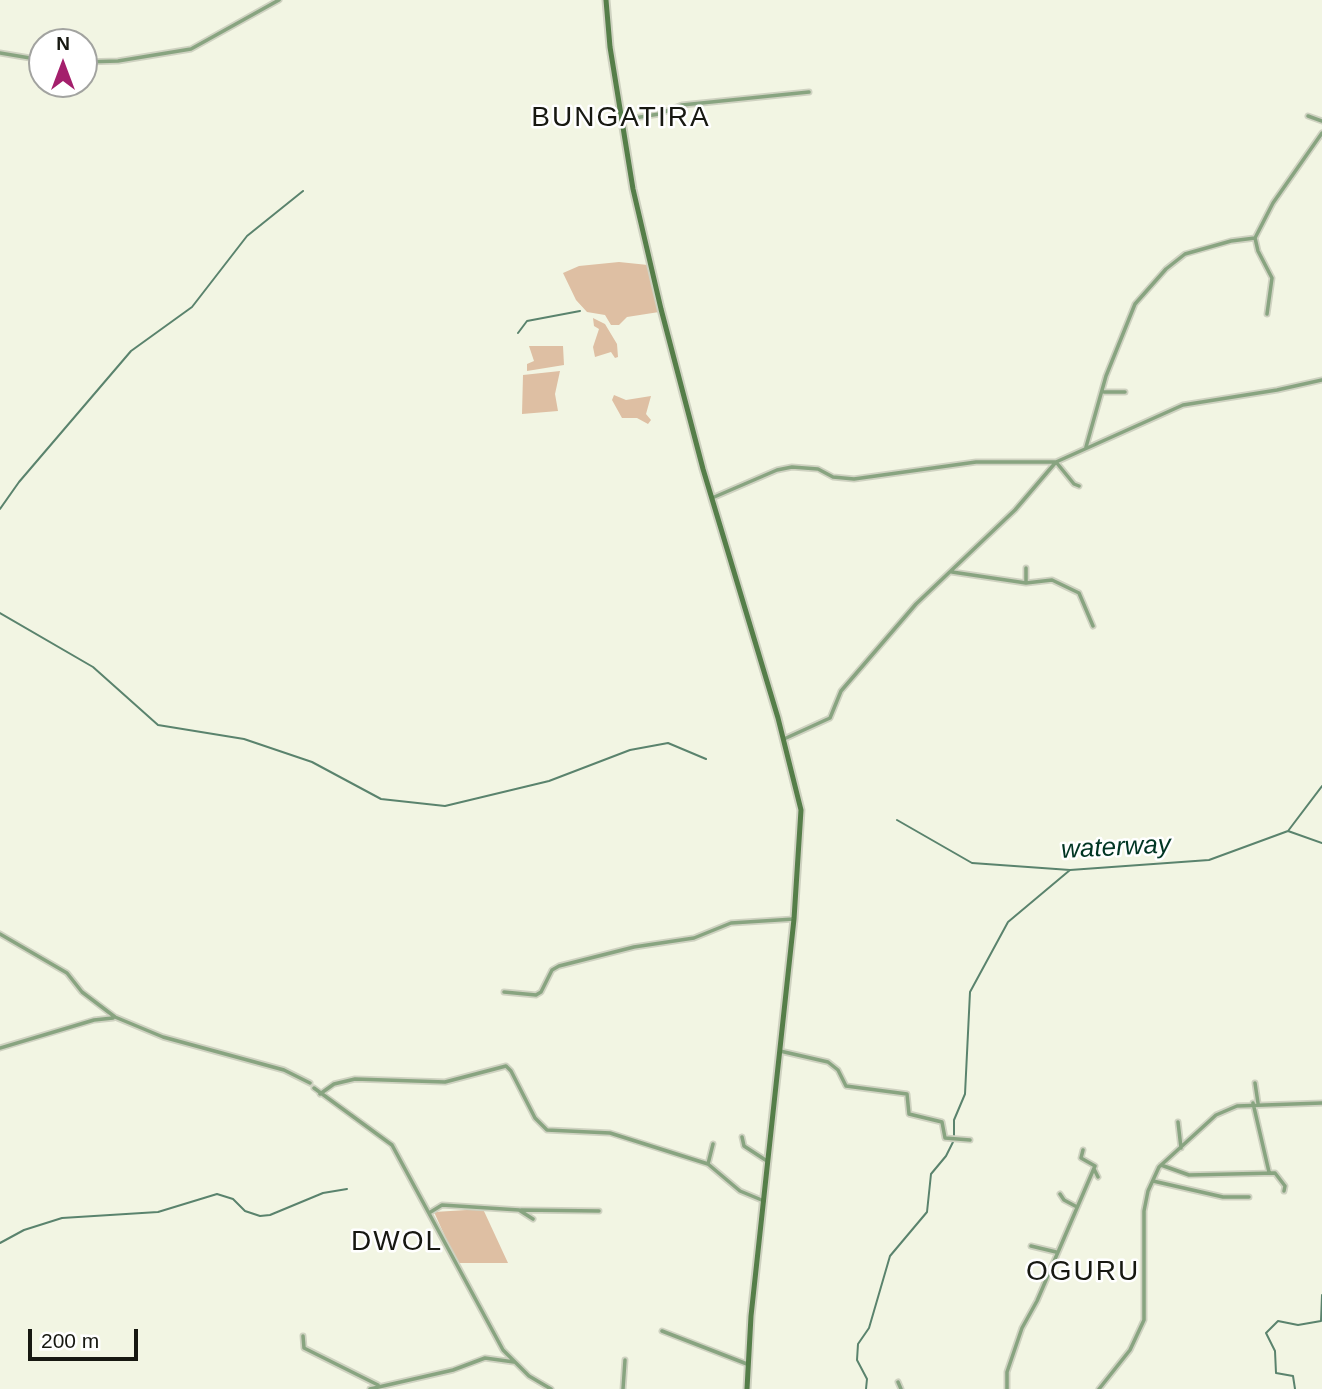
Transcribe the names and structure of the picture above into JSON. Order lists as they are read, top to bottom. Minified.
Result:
{"districts":["BUNGATIRA","DWOL","OGURU"],"water":["waterway"],"scale_bar":"200 m","north":"top"}
